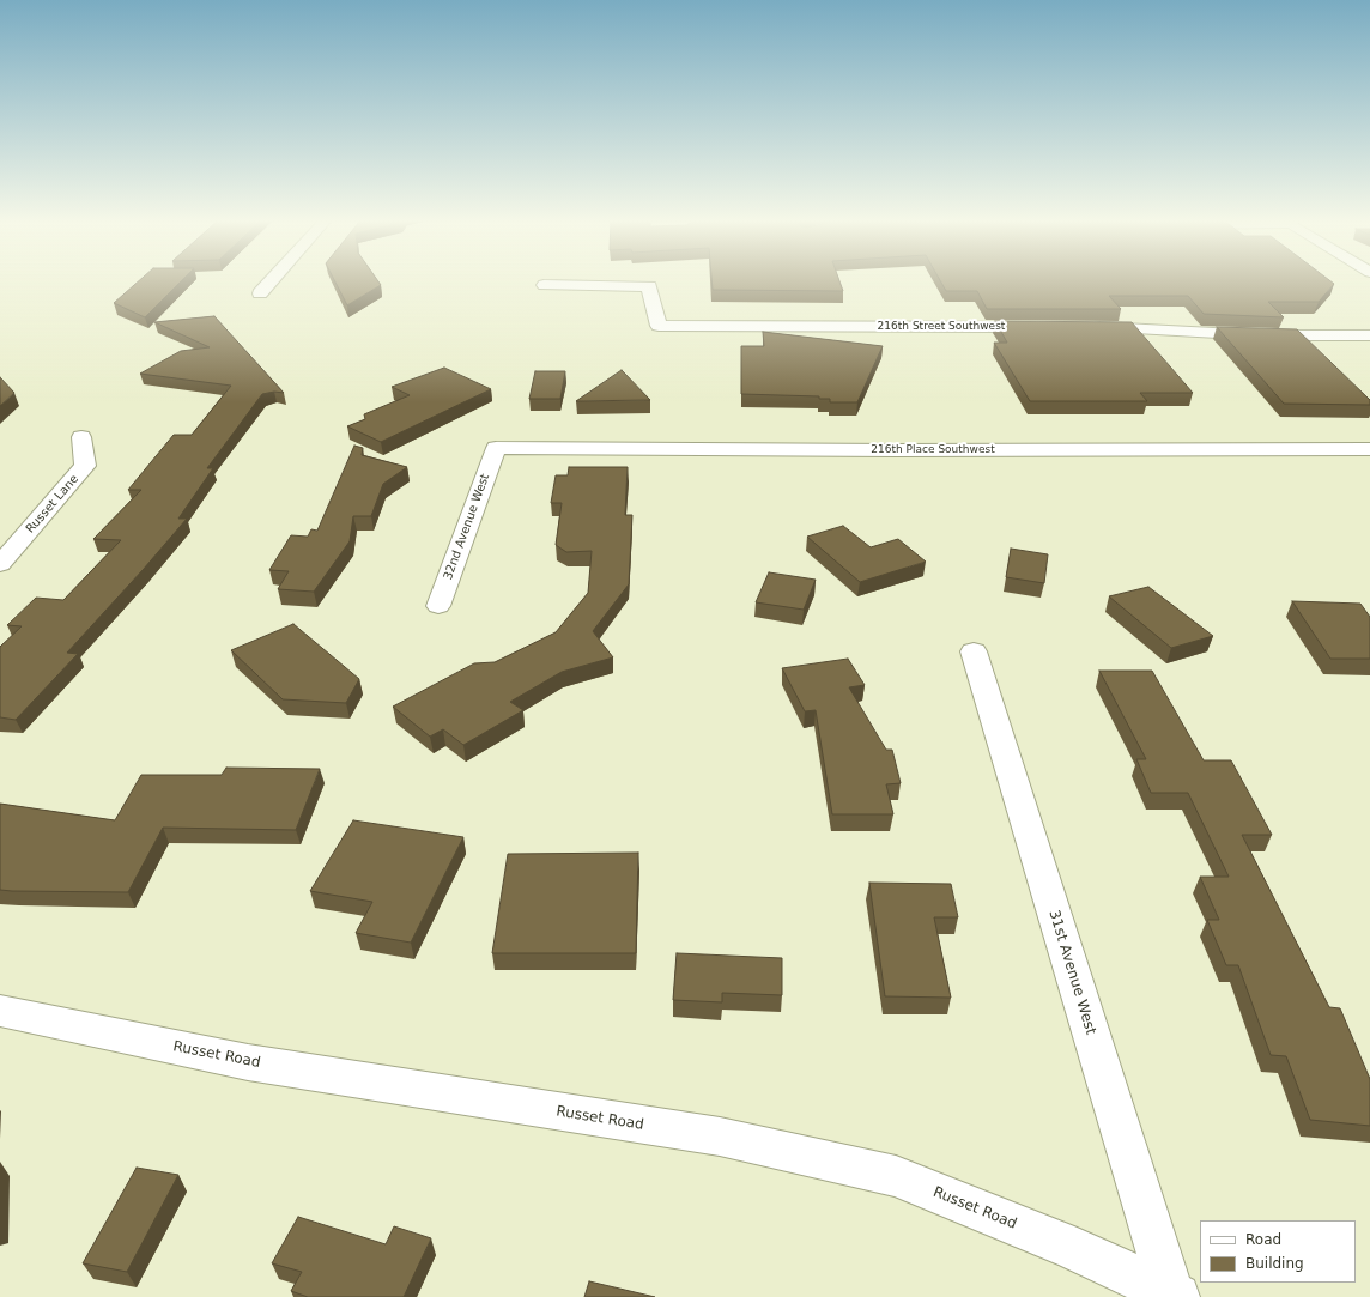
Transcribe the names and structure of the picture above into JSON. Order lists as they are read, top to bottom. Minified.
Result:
{"streets":{"street":["216th Street Southwest","216th Place Southwest","Russet Lane","32nd Avenue West","31st Avenue West","Russet Road"]},"crossings":[["216th Place Southwest","32nd Avenue West"],["31st Avenue West","Russet Road"]],"legend":["Road","Building"]}
